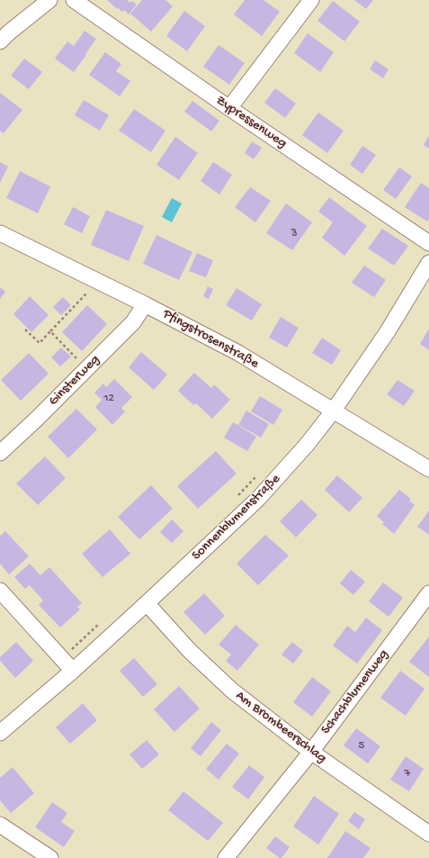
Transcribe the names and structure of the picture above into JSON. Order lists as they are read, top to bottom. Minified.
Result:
{"streets":{"street":["Zypressenweg","Pfingstrosenstraße","Ginsterweg","Sonnenblumenstraße","Schachblumenweg","Am Brombeerschlag"]},"crossings":[["Pfingstrosenstraße","Ginsterweg"],["Pfingstrosenstraße","Sonnenblumenstraße"],["Sonnenblumenstraße","Am Brombeerschlag"],["Schachblumenweg","Am Brombeerschlag"]],"house_numbers":["3","12","5","7"]}
